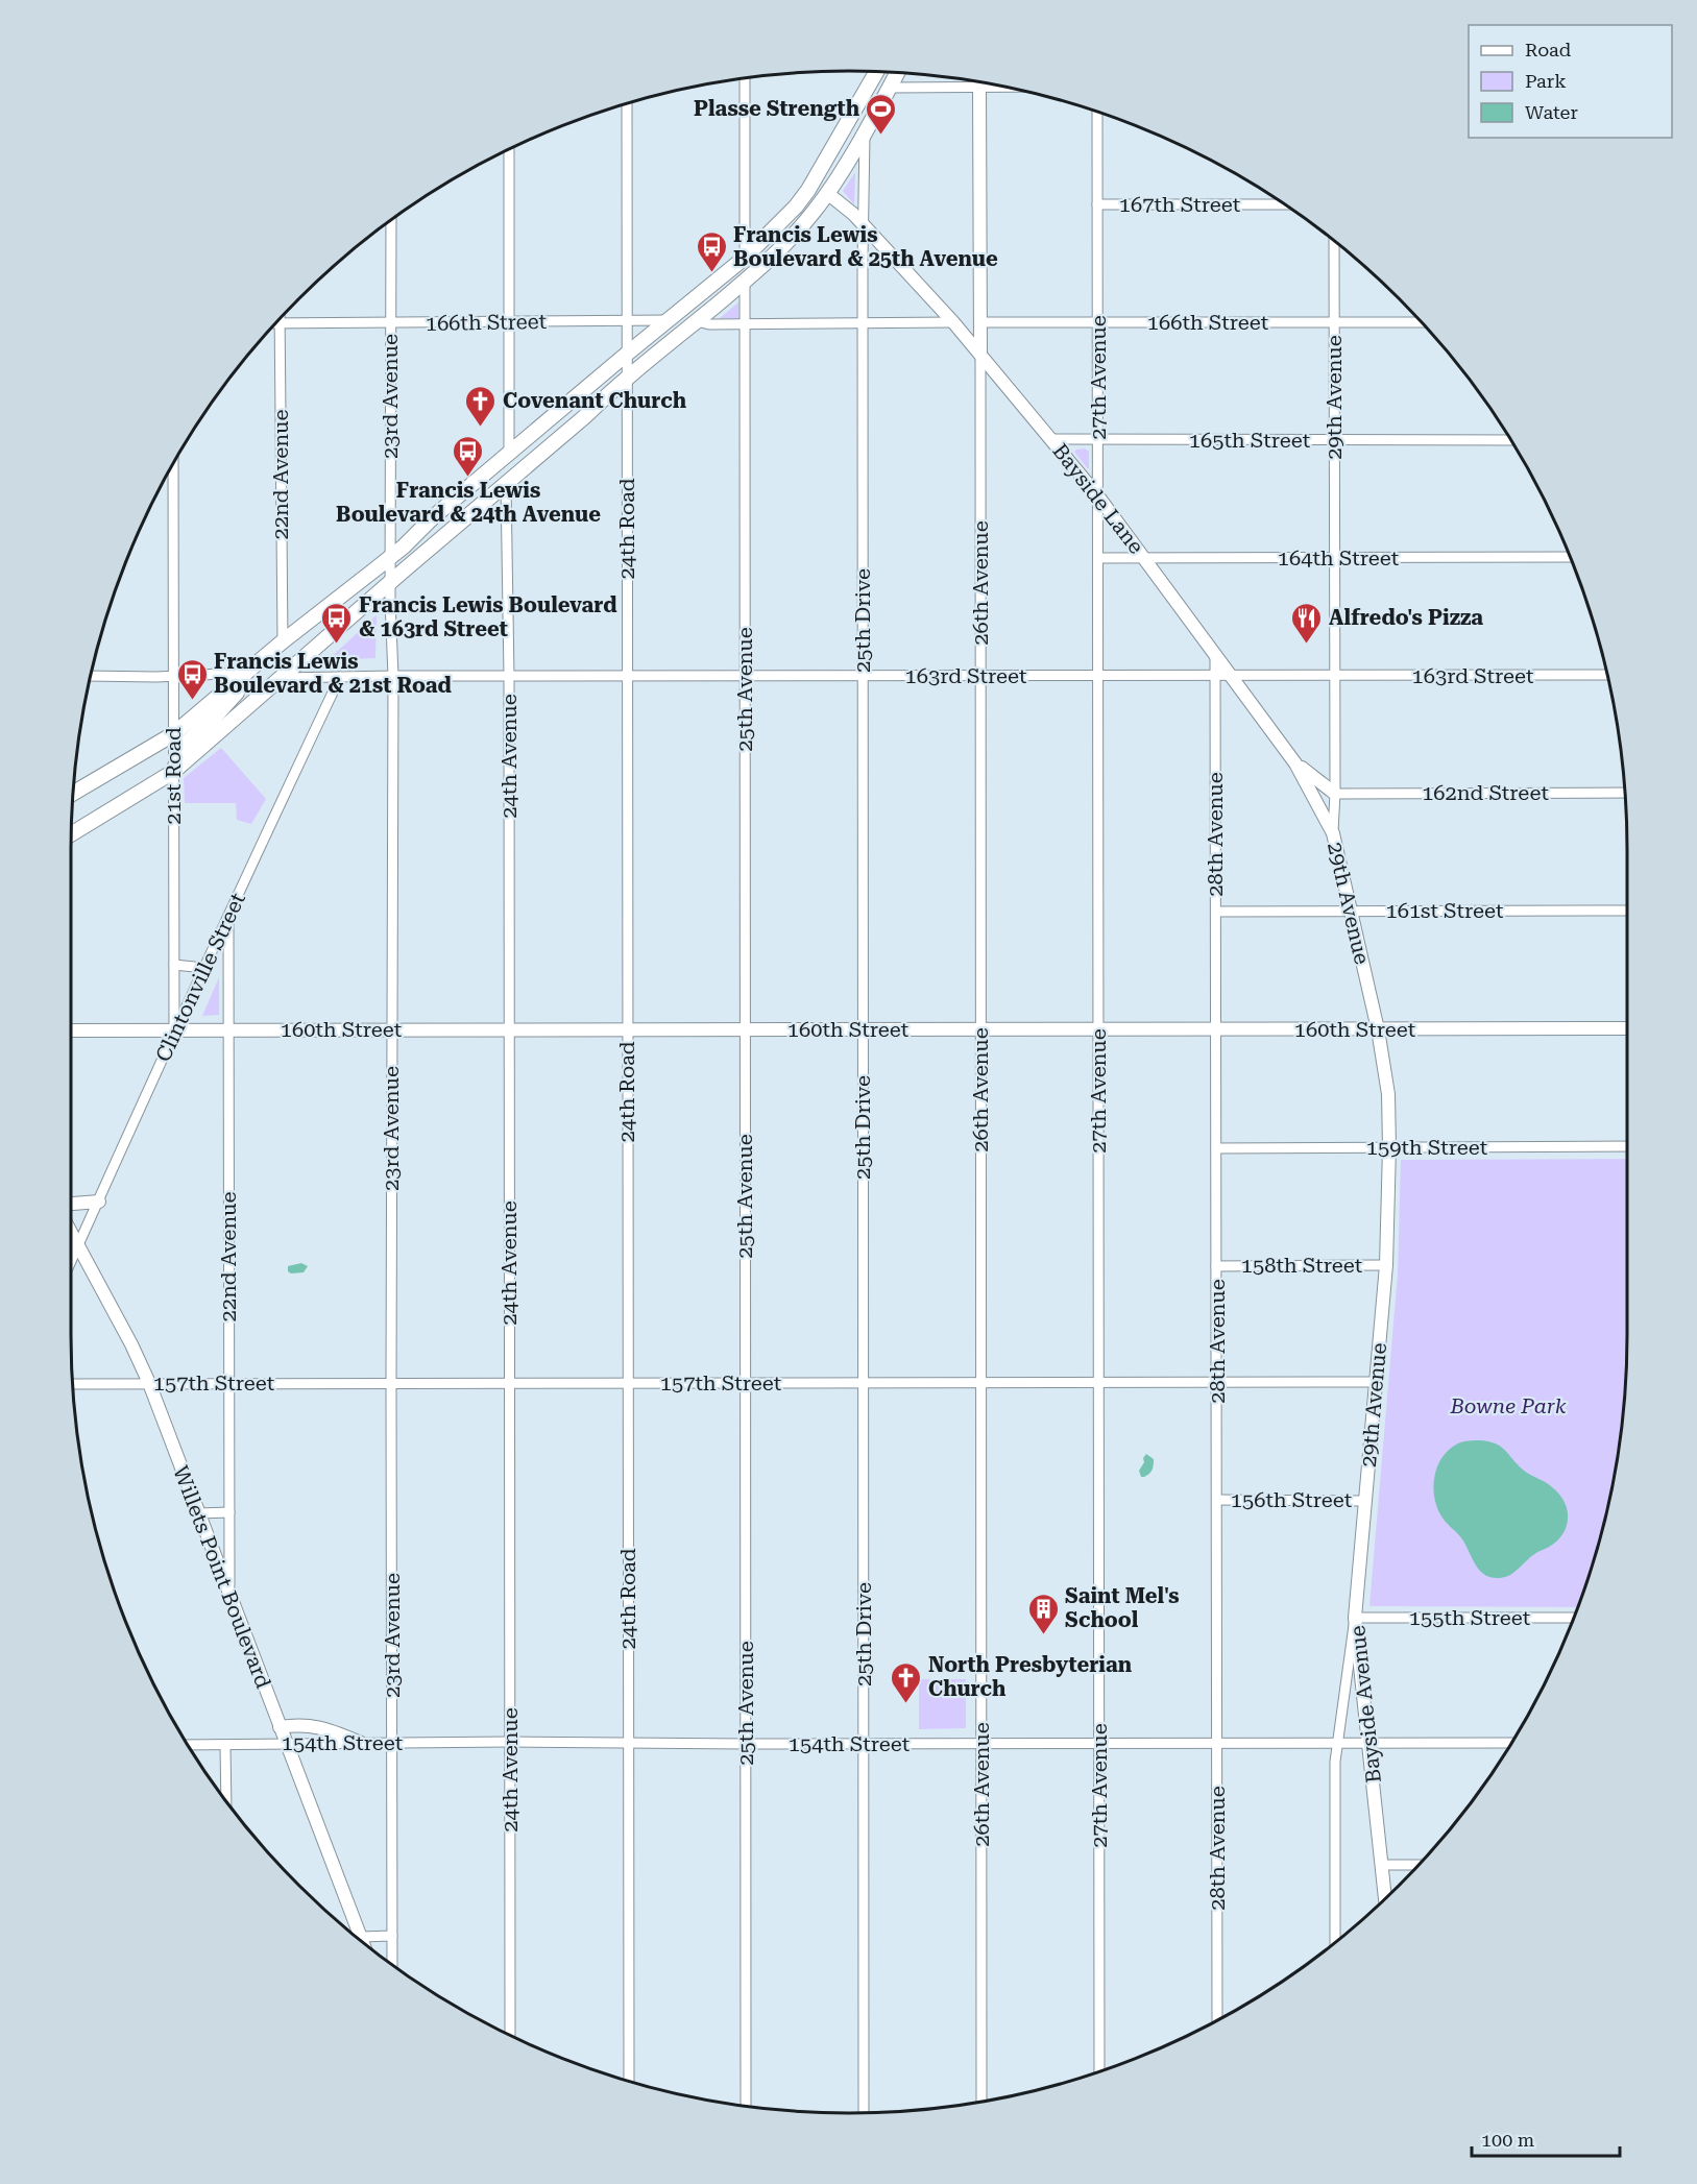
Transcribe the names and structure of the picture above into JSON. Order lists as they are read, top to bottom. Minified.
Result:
{"streets":{"street":["167th Street","166th Street","27th Avenue","23rd Avenue","29th Avenue","165th Street","22nd Avenue","Bayside Lane","24th Road","164th Street","26th Avenue","25th Drive","163rd Street","25th Avenue","24th Avenue","21st Road","162nd Street","28th Avenue","161st Street","Clintonville Street","160th Street","159th Street","158th Street","157th Street","156th Street","Willets Point Boulevard","155th Street","Bayside Avenue","154th Street"]},"crossings":[["167th Street","27th Avenue"],["166th Street","27th Avenue"],["166th Street","23rd Avenue"],["166th Street","29th Avenue"],["166th Street","22nd Avenue"],["166th Street","24th Road"],["166th Street","26th Avenue"],["27th Avenue","165th Street"],["27th Avenue","Bayside Lane"],["27th Avenue","164th Street"],["27th Avenue","163rd Street"],["27th Avenue","160th Street"],["27th Avenue","157th Street"],["27th Avenue","154th Street"],["23rd Avenue","163rd Street"],["23rd Avenue","160th Street"],["23rd Avenue","157th Street"],["23rd Avenue","154th Street"],["29th Avenue","165th Street"],["29th Avenue","Bayside Lane"],["29th Avenue","164th Street"],["29th Avenue","163rd Street"],["29th Avenue","162nd Street"],["29th Avenue","161st Street"],["29th Avenue","160th Street"],["29th Avenue","159th Street"],["29th Avenue","158th Street"],["29th Avenue","157th Street"],["29th Avenue","156th Street"],["29th Avenue","Bayside Avenue"],["165th Street","Bayside Lane"],["22nd Avenue","Clintonville Street"],["22nd Avenue","160th Street"],["22nd Avenue","157th Street"],["22nd Avenue","Willets Point Boulevard"],["Bayside Lane","164th Street"],["Bayside Lane","26th Avenue"],["Bayside Lane","25th Drive"],["Bayside Lane","163rd Street"],["Bayside Lane","28th Avenue"],["24th Road","163rd Street"],["24th Road","160th Street"],["24th Road","157th Street"],["24th Road","154th Street"],["26th Avenue","163rd Street"],["26th Avenue","160th Street"],["26th Avenue","157th Street"],["26th Avenue","154th Street"],["25th Drive","163rd Street"],["25th Drive","160th Street"],["25th Drive","157th Street"],["25th Drive","154th Street"],["163rd Street","25th Avenue"],["163rd Street","24th Avenue"],["163rd Street","28th Avenue"],["163rd Street","Clintonville Street"],["25th Avenue","160th Street"],["25th Avenue","157th Street"],["25th Avenue","154th Street"],["24th Avenue","160th Street"],["24th Avenue","157th Street"],["24th Avenue","154th Street"],["21st Road","Clintonville Street"],["21st Road","160th Street"],["28th Avenue","161st Street"],["28th Avenue","160th Street"],["28th Avenue","159th Street"],["28th Avenue","158th Street"],["28th Avenue","157th Street"],["28th Avenue","156th Street"],["28th Avenue","154th Street"],["Clintonville Street","160th Street"],["Clintonville Street","Willets Point Boulevard"],["157th Street","Willets Point Boulevard"],["156th Street","Bayside Avenue"],["Willets Point Boulevard","154th Street"],["155th Street","Bayside Avenue"],["Bayside Avenue","154th Street"]],"parks":["Bowne Park"],"places":{"sports":["Plasse Strength"],"bus stop":["Francis Lewis Boulevard & 25th Avenue","Francis Lewis Boulevard & 24th Avenue","Francis Lewis Boulevard & 163rd Street","Francis Lewis Boulevard & 21st Road"],"church":["Covenant Church","North Presbyterian Church"],"restaurant":["Alfredo's Pizza"],"building":["Saint Mel's School"]},"legend":["Road","Park","Water"],"scale_bar":"100 m"}
